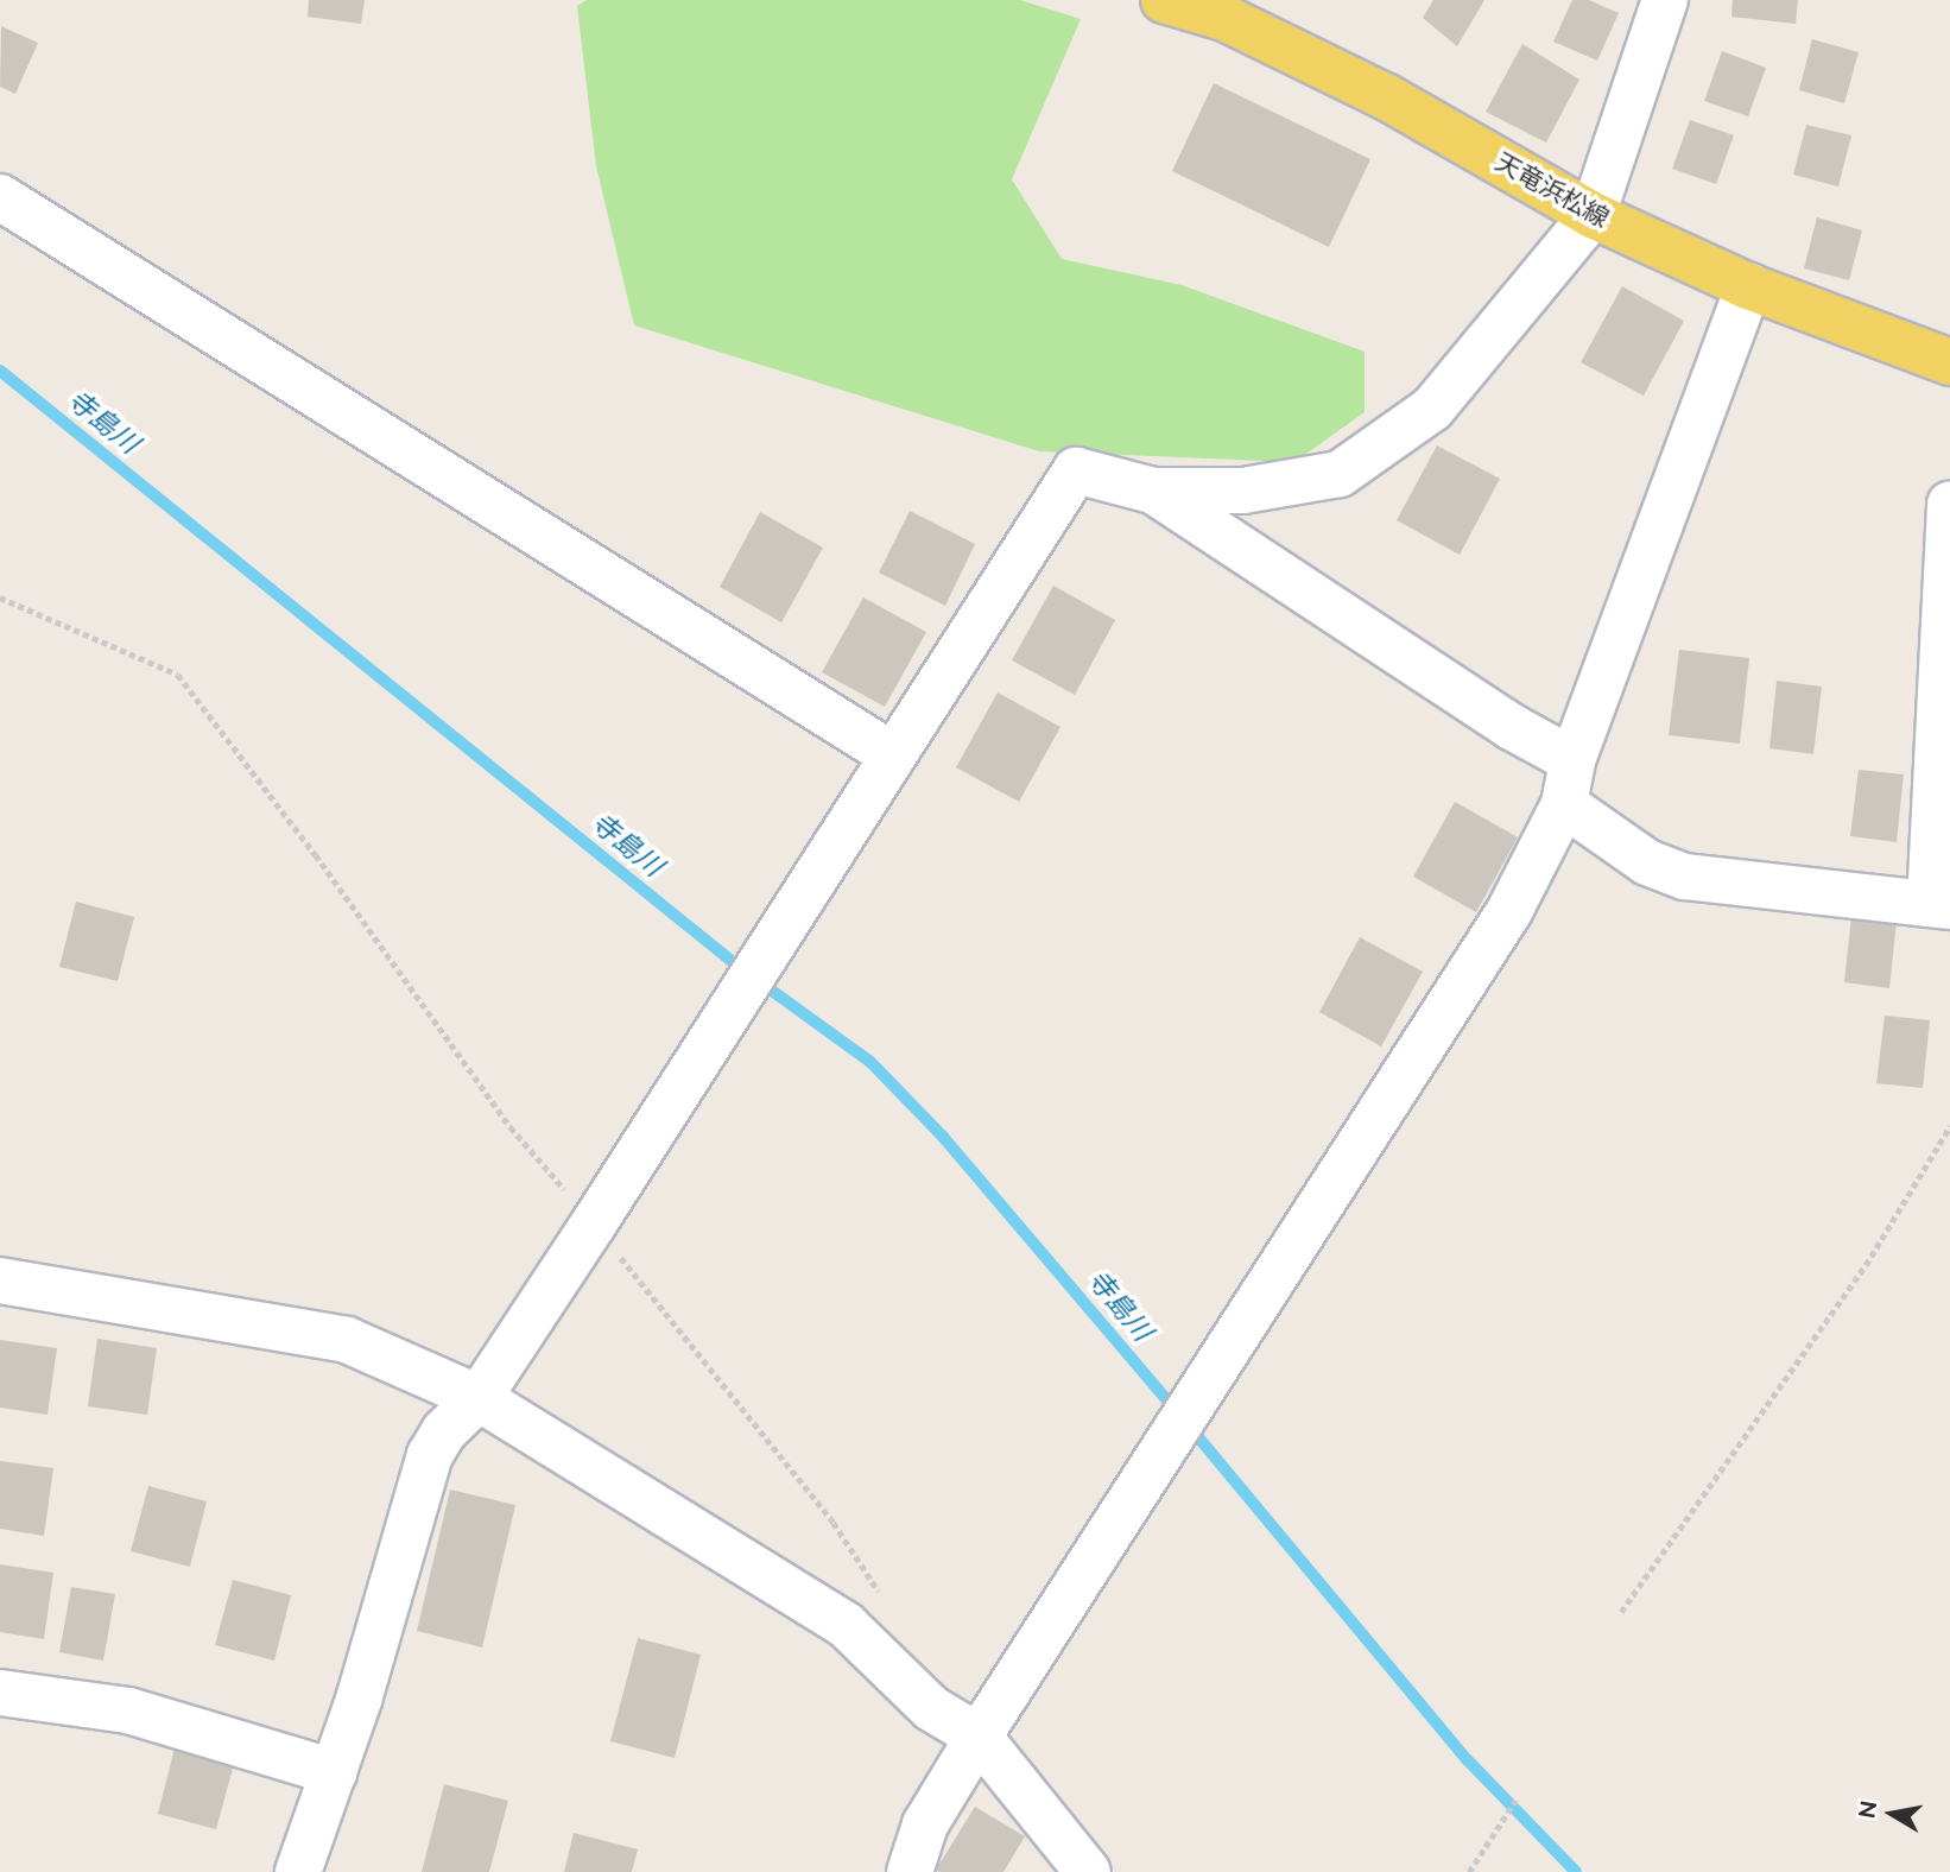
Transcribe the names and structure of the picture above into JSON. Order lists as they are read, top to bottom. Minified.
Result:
{"streets":{"main road":["天竜浜松線"]},"water":["寺島川"],"north":"left"}
